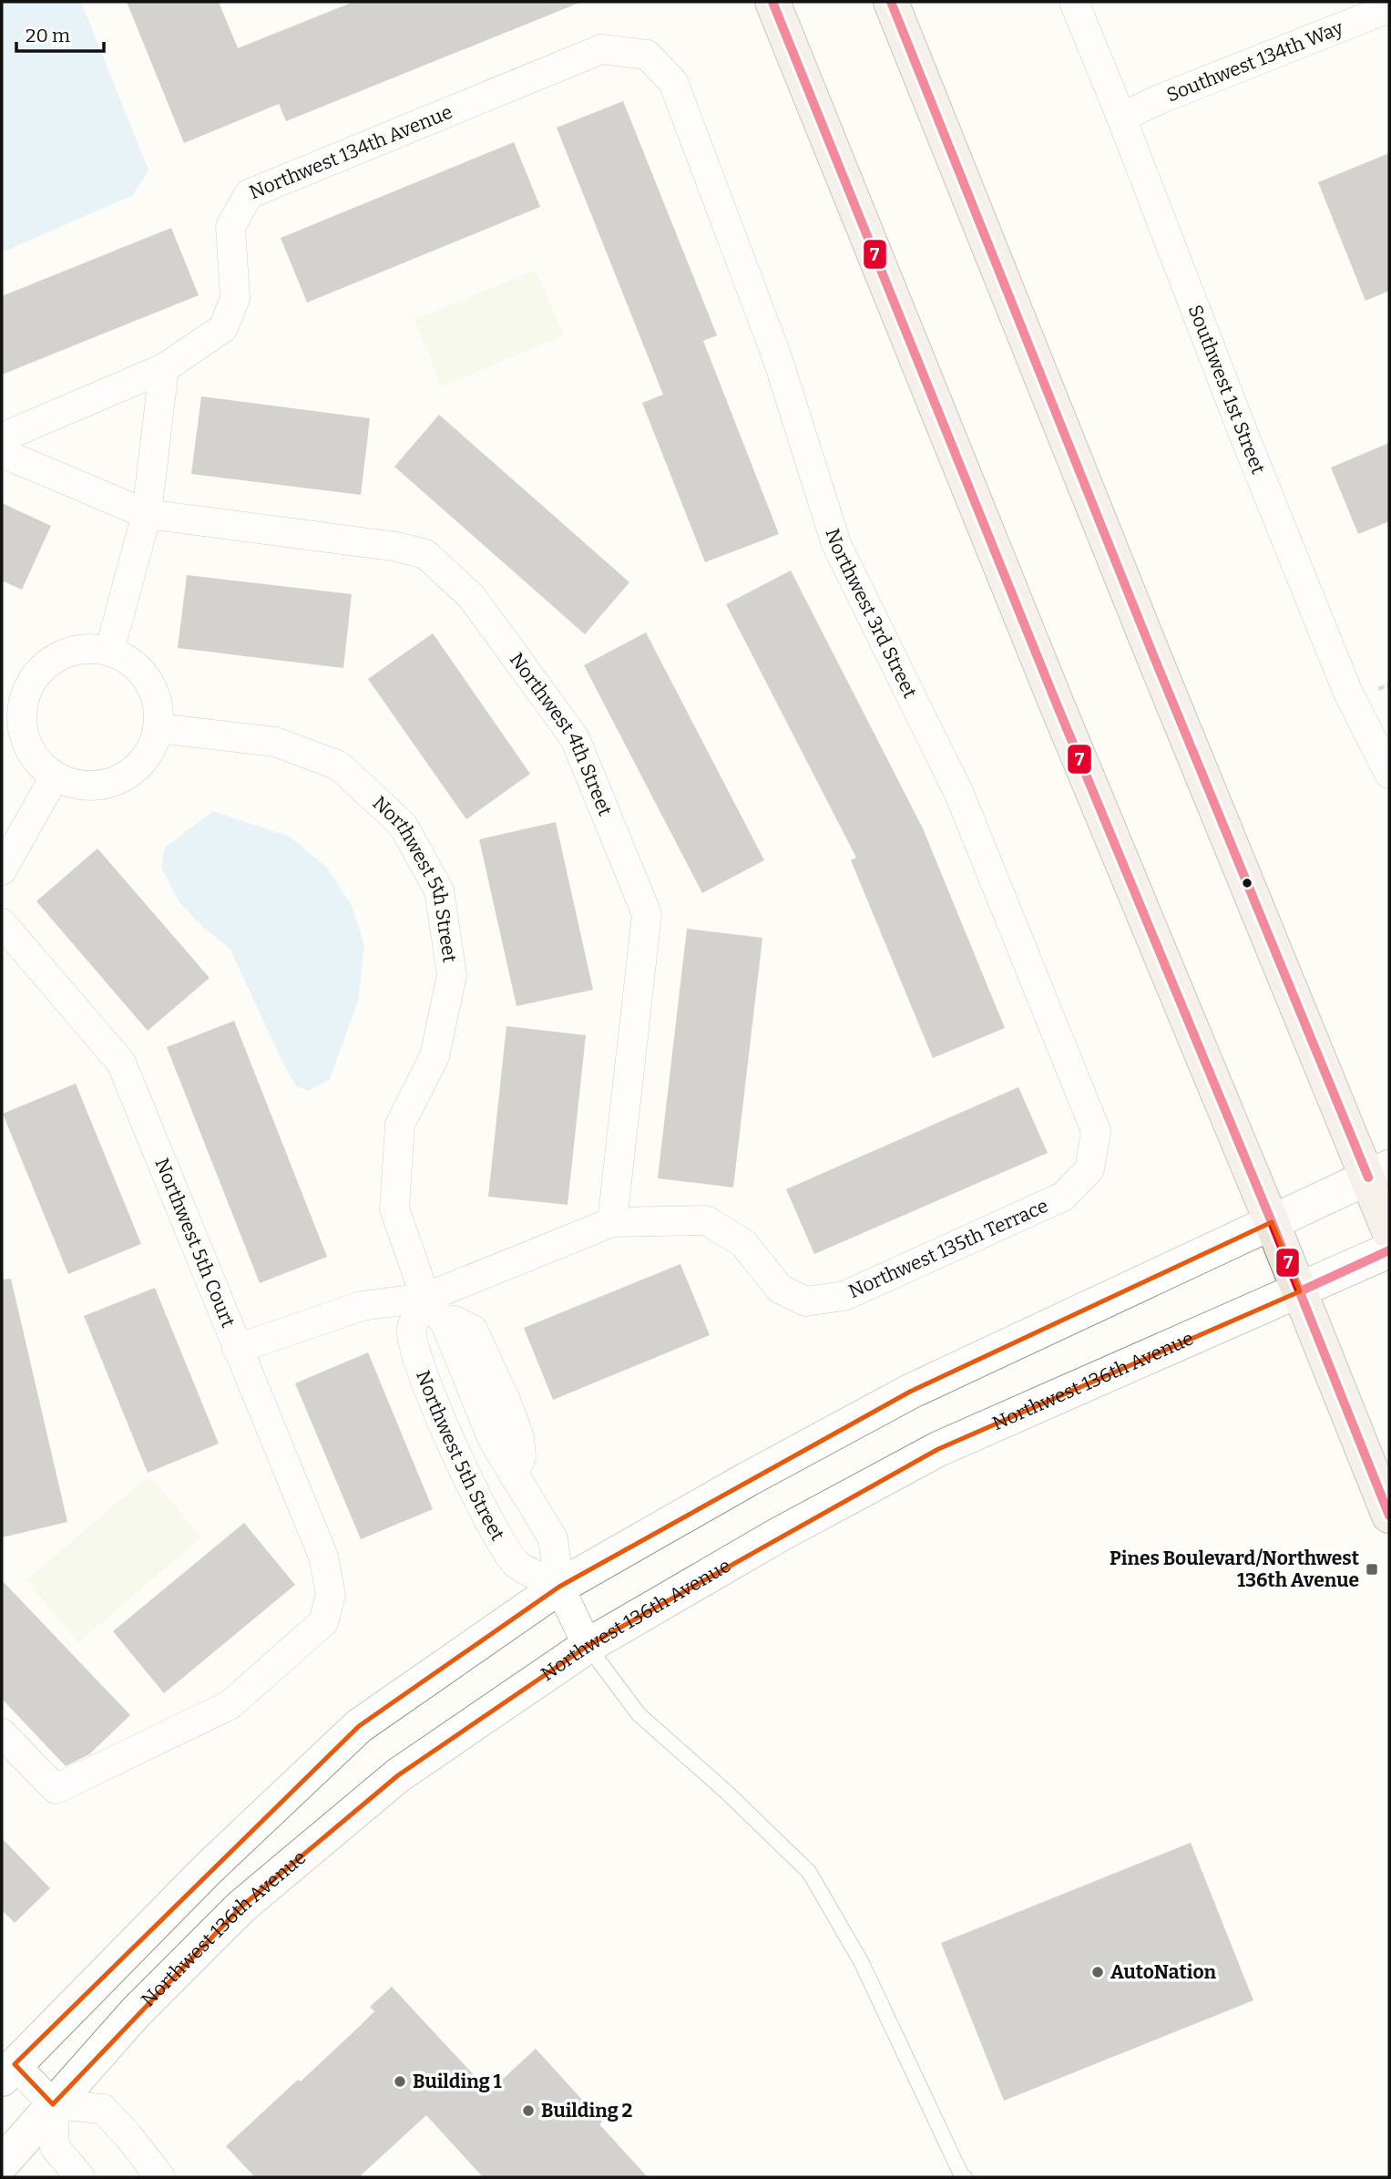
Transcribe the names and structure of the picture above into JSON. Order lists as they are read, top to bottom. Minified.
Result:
{"streets":{"street":["Southwest 134th Way","Northwest 134th Avenue","Southwest 1st Street","Northwest 3rd Street","Northwest 4th Street","Northwest 5th Street","Northwest 5th Court","Northwest 135th Terrace","Northwest 136th Avenue"]},"crossings":[["Southwest 134th Way","Southwest 1st Street"],["Northwest 134th Avenue","Northwest 3rd Street"],["Northwest 3rd Street","Northwest 135th Terrace"],["Northwest 4th Street","Northwest 135th Terrace"],["Northwest 5th Street","Northwest 135th Terrace"],["Northwest 5th Street","Northwest 136th Avenue"],["Northwest 5th Court","Northwest 135th Terrace"]],"places":{"transit":["Pines Boulevard/Northwest 136th Avenue"],"other":["AutoNation","Building 1","Building 2"]},"lines":["transit line 7"],"scale_bar":"20 m"}
